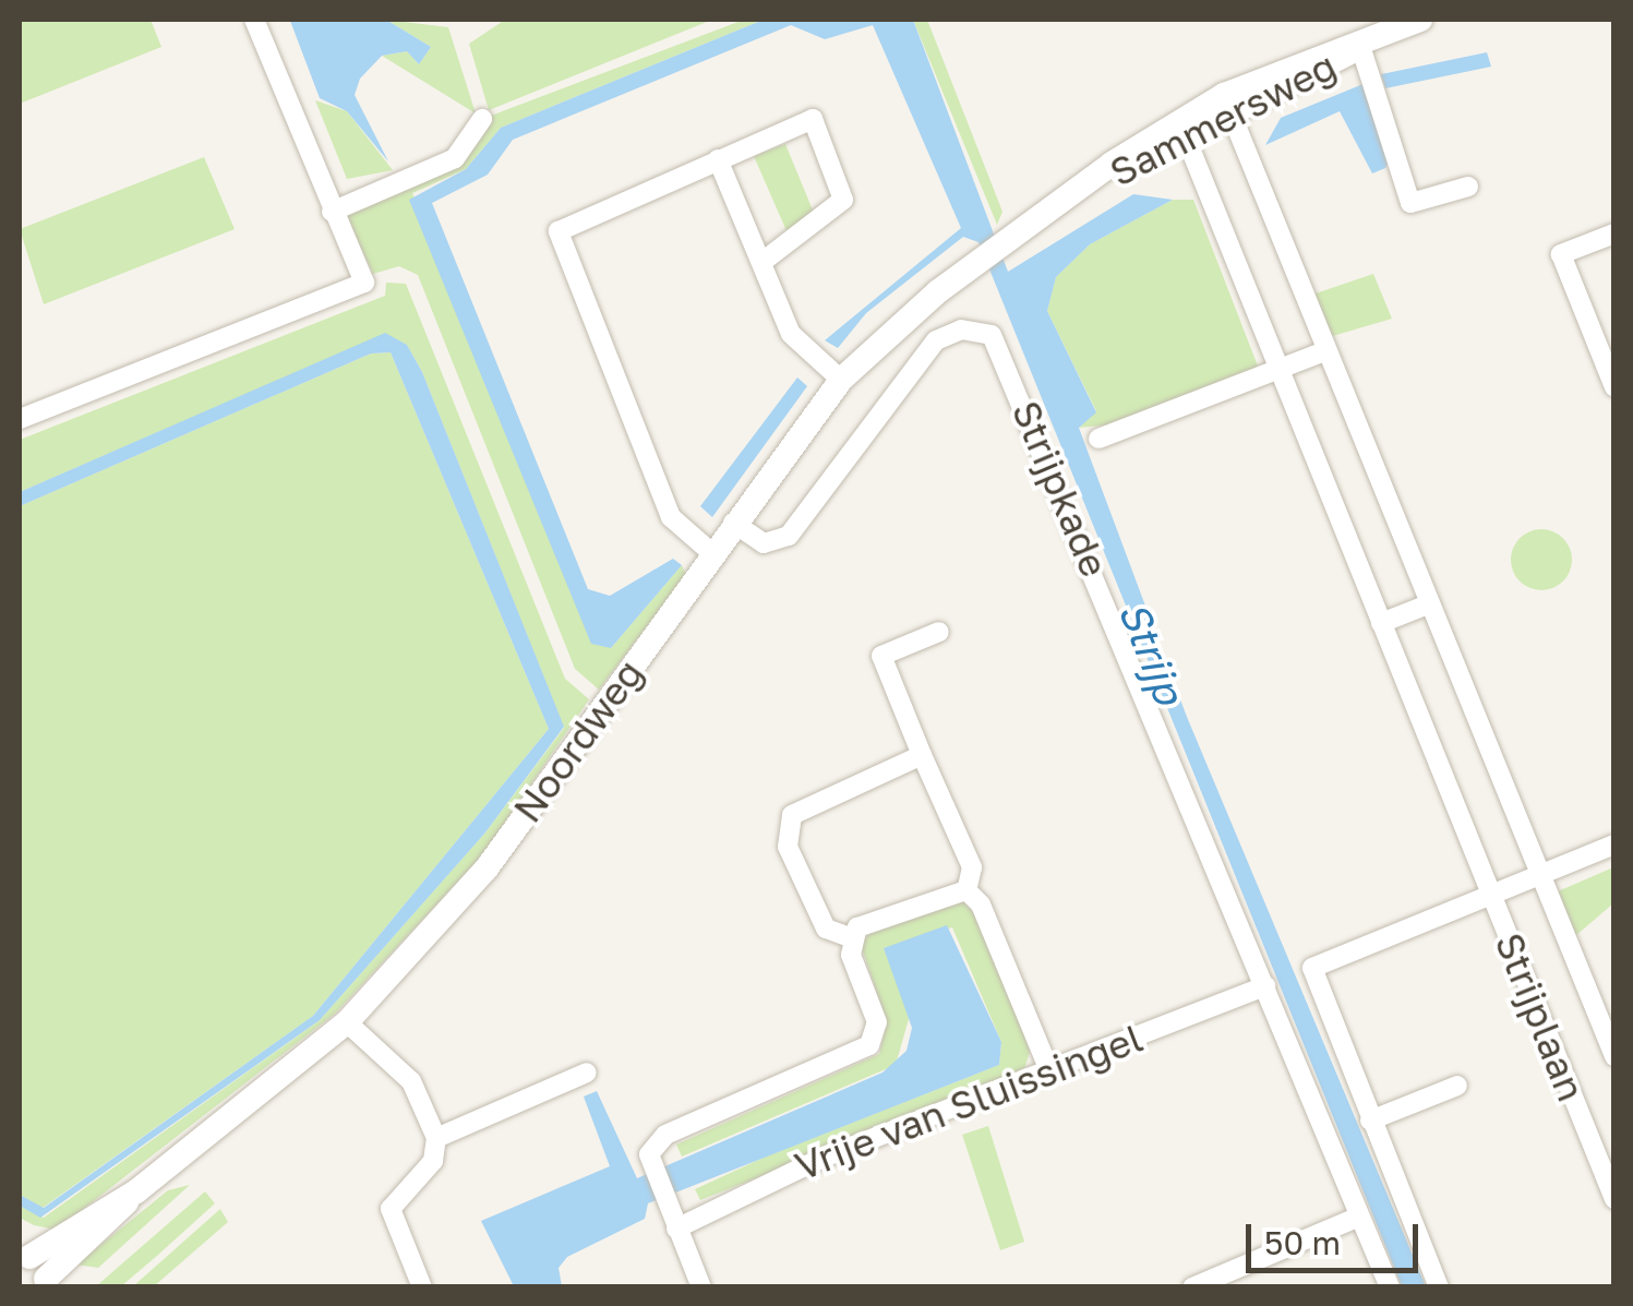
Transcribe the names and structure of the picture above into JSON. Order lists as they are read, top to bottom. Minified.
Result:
{"streets":{"street":["Sammersweg","Strijpkade","Noordweg","Strijplaan","Vrije van Sluissingel"]},"crossings":[["Sammersweg","Noordweg"],["Sammersweg","Strijplaan"],["Strijpkade","Noordweg"],["Strijpkade","Vrije van Sluissingel"]],"water":["Strijp"],"scale_bar":"50 m"}
